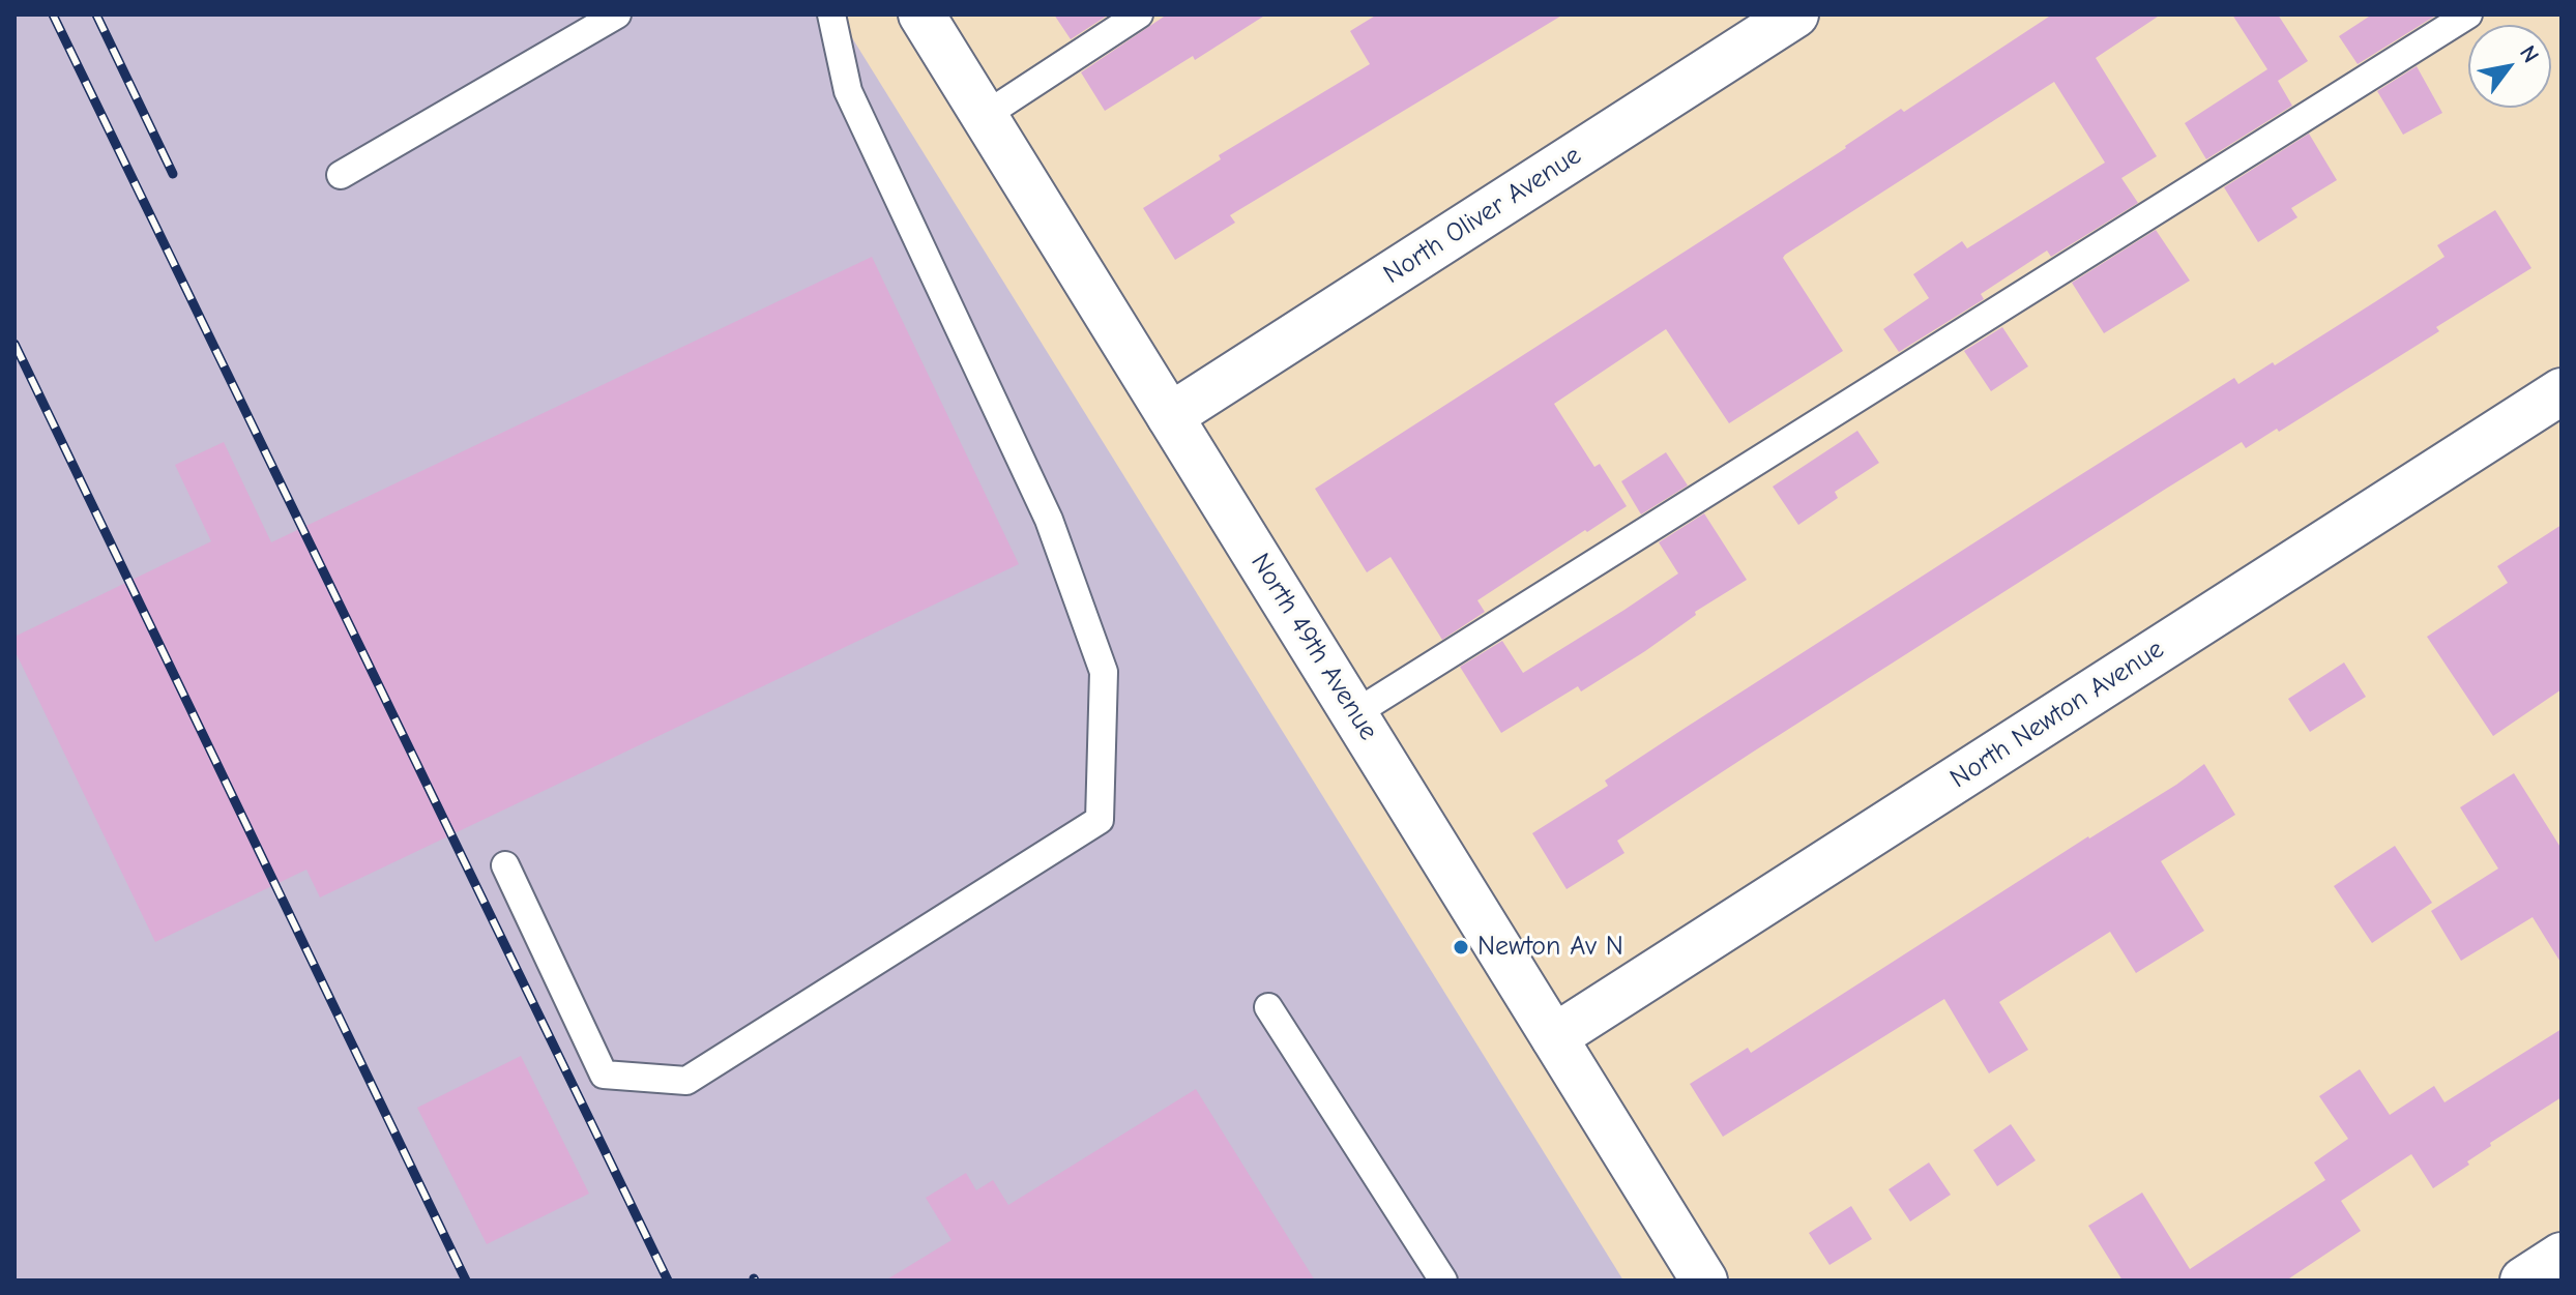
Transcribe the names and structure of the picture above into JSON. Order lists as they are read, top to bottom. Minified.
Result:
{"streets":{"street":["North Oliver Avenue","North 49th Avenue","North Newton Avenue"]},"crossings":[["North Oliver Avenue","North 49th Avenue"],["North 49th Avenue","North Newton Avenue"]],"places":["Newton Av N"],"north":"top right"}
